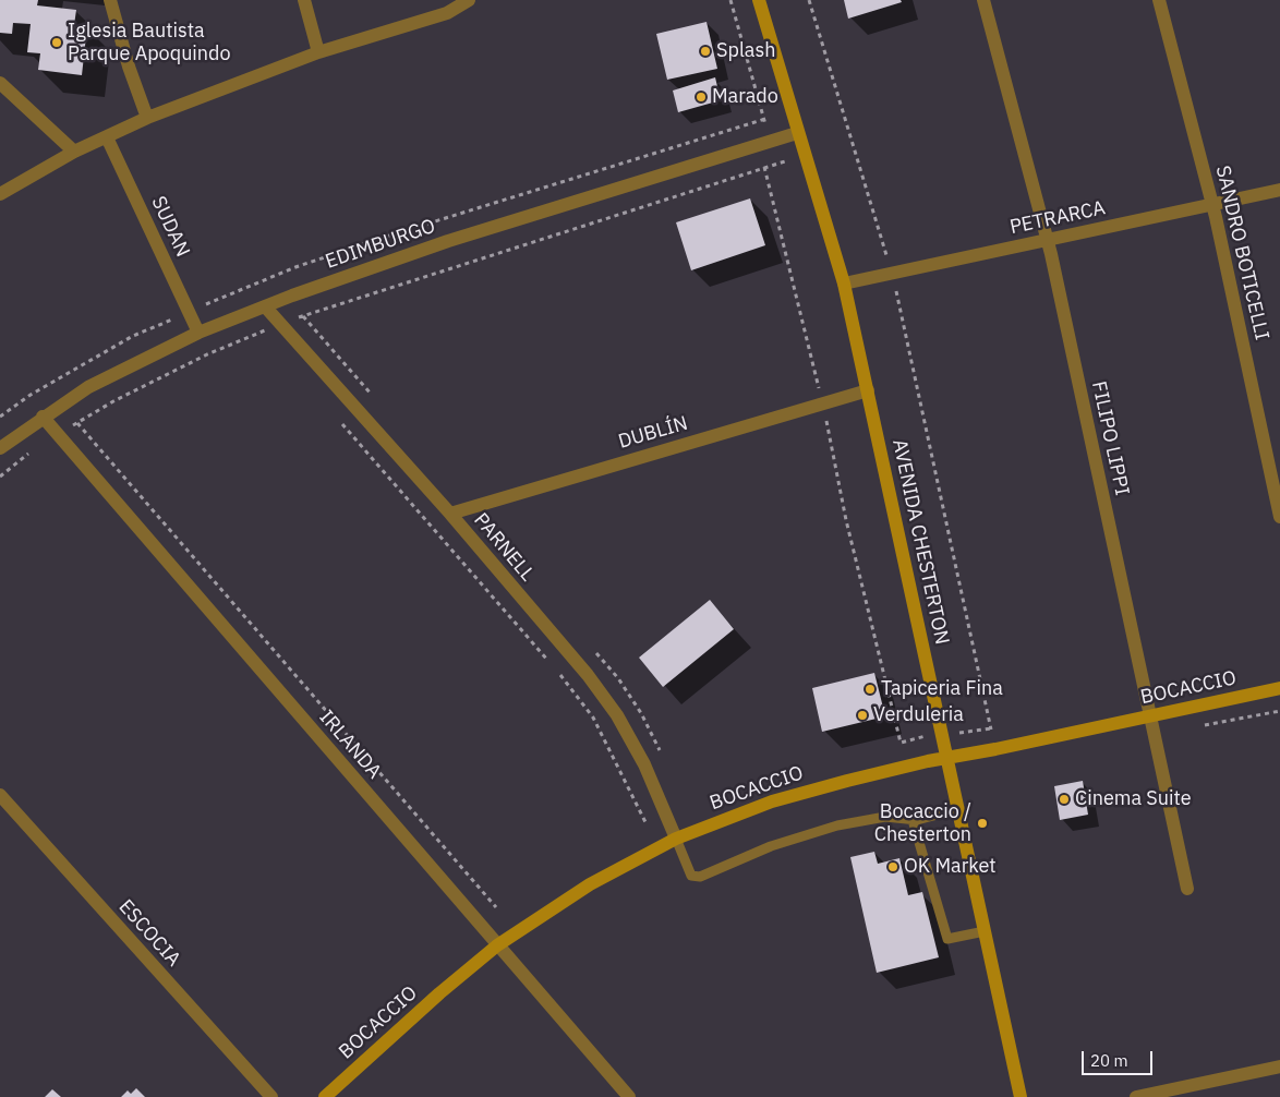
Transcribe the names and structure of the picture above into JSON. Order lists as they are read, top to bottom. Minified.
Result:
{"streets":{"main road":["AVENIDA CHESTERTON","BOCACCIO"],"street":["PETRARCA","SUDAN","EDIMBURGO","SANDRO BOTICELLI","DUBLÍN","FILIPO LIPPI","PARNELL","IRLANDA","ESCOCIA"]},"crossings":[["PETRARCA","SANDRO BOTICELLI"],["PETRARCA","FILIPO LIPPI"],["PETRARCA","AVENIDA CHESTERTON"],["SUDAN","EDIMBURGO"],["EDIMBURGO","AVENIDA CHESTERTON"],["EDIMBURGO","PARNELL"],["EDIMBURGO","IRLANDA"],["DUBLÍN","AVENIDA CHESTERTON"],["DUBLÍN","PARNELL"],["FILIPO LIPPI","BOCACCIO"],["AVENIDA CHESTERTON","BOCACCIO"],["PARNELL","BOCACCIO"],["BOCACCIO","IRLANDA"]],"places":["Iglesia Bautista Parque Apoquindo","Splash","Marado","Tapiceria Fina","Verduleria","Cinema Suite","Bocaccio / Chesterton","OK Market"],"scale_bar":"20 m"}
